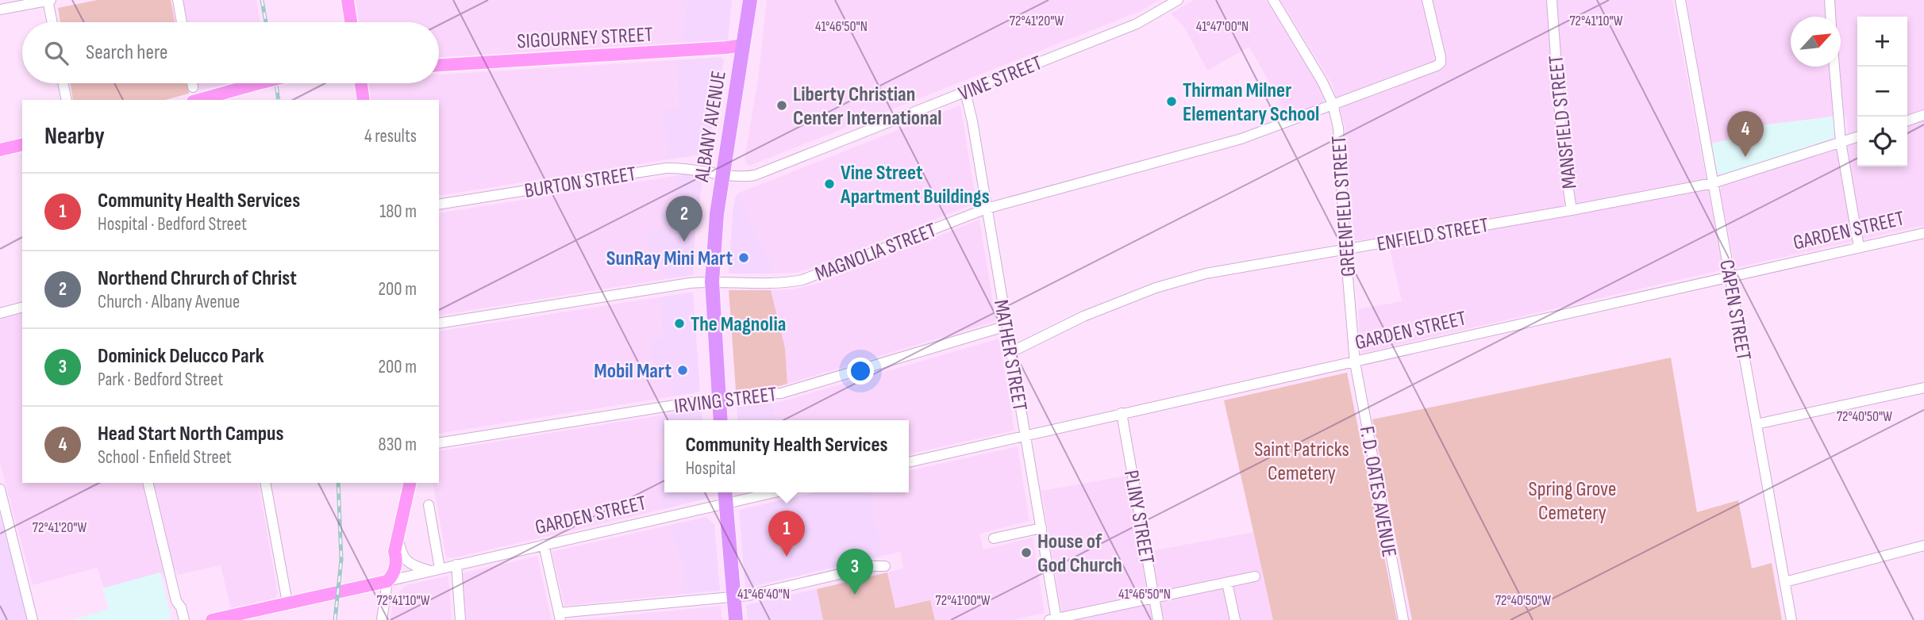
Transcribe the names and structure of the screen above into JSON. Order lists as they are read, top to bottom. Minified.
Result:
{"streets":{"highway":["ALBANY AVENUE"],"main road":["SIGOURNEY STREET","GARDEN STREET"],"street":["VINE STREET","MANSFIELD STREET","BURTON STREET","GREENFIELD STREET","ENFIELD STREET","MAGNOLIA STREET","CAPEN STREET","MATHER STREET","IRVING STREET","F. D. OATES AVENUE","PLINY STREET"]},"crossings":[["SIGOURNEY STREET","ALBANY AVENUE"],["VINE STREET","ALBANY AVENUE"],["VINE STREET","BURTON STREET"],["VINE STREET","MATHER STREET"],["MANSFIELD STREET","ENFIELD STREET"],["ALBANY AVENUE","BURTON STREET"],["ALBANY AVENUE","MAGNOLIA STREET"],["ALBANY AVENUE","IRVING STREET"],["GREENFIELD STREET","GARDEN STREET"],["GREENFIELD STREET","ENFIELD STREET"],["GREENFIELD STREET","MAGNOLIA STREET"],["GREENFIELD STREET","F. D. OATES AVENUE"],["GARDEN STREET","CAPEN STREET"],["GARDEN STREET","MATHER STREET"],["GARDEN STREET","F. D. OATES AVENUE"],["GARDEN STREET","PLINY STREET"],["ENFIELD STREET","CAPEN STREET"],["ENFIELD STREET","MATHER STREET"],["MAGNOLIA STREET","MATHER STREET"],["MATHER STREET","IRVING STREET"]],"parks":["Saint Patricks Cemetery","Spring Grove Cemetery"],"places":["Thirman Milner Elementary School","Liberty Christian Center International","Vine Street Apartment Buildings","SunRay Mini Mart","The Magnolia","Mobil Mart","House of God Church"],"north":"top right","page":{"map_buttons":["+","−"],"search":"Search here","heading":["Nearby","4 results"],"pins":["4","2","1","3"],"list":[{"mark":"1","name":"Community Health Services","note":"Hospital · Bedford Street","value":"180 m"},{"mark":"2","name":"Northend Chrurch of Christ","note":"Church · Albany Avenue","value":"200 m"},{"mark":"3","name":"Dominick Delucco Park","note":"Park · Bedford Street","value":"200 m"},{"mark":"4","name":"Head Start North Campus","note":"School · Enfield Street","value":"830 m"}],"popup":["Community Health Services","Hospital"]},"coordinates":["72°41'20\"W","72°41'10\"W","41°46'50\"N","41°47'00\"N","72°40'50\"W","41°46'40\"N","72°41'00\"W"]}
